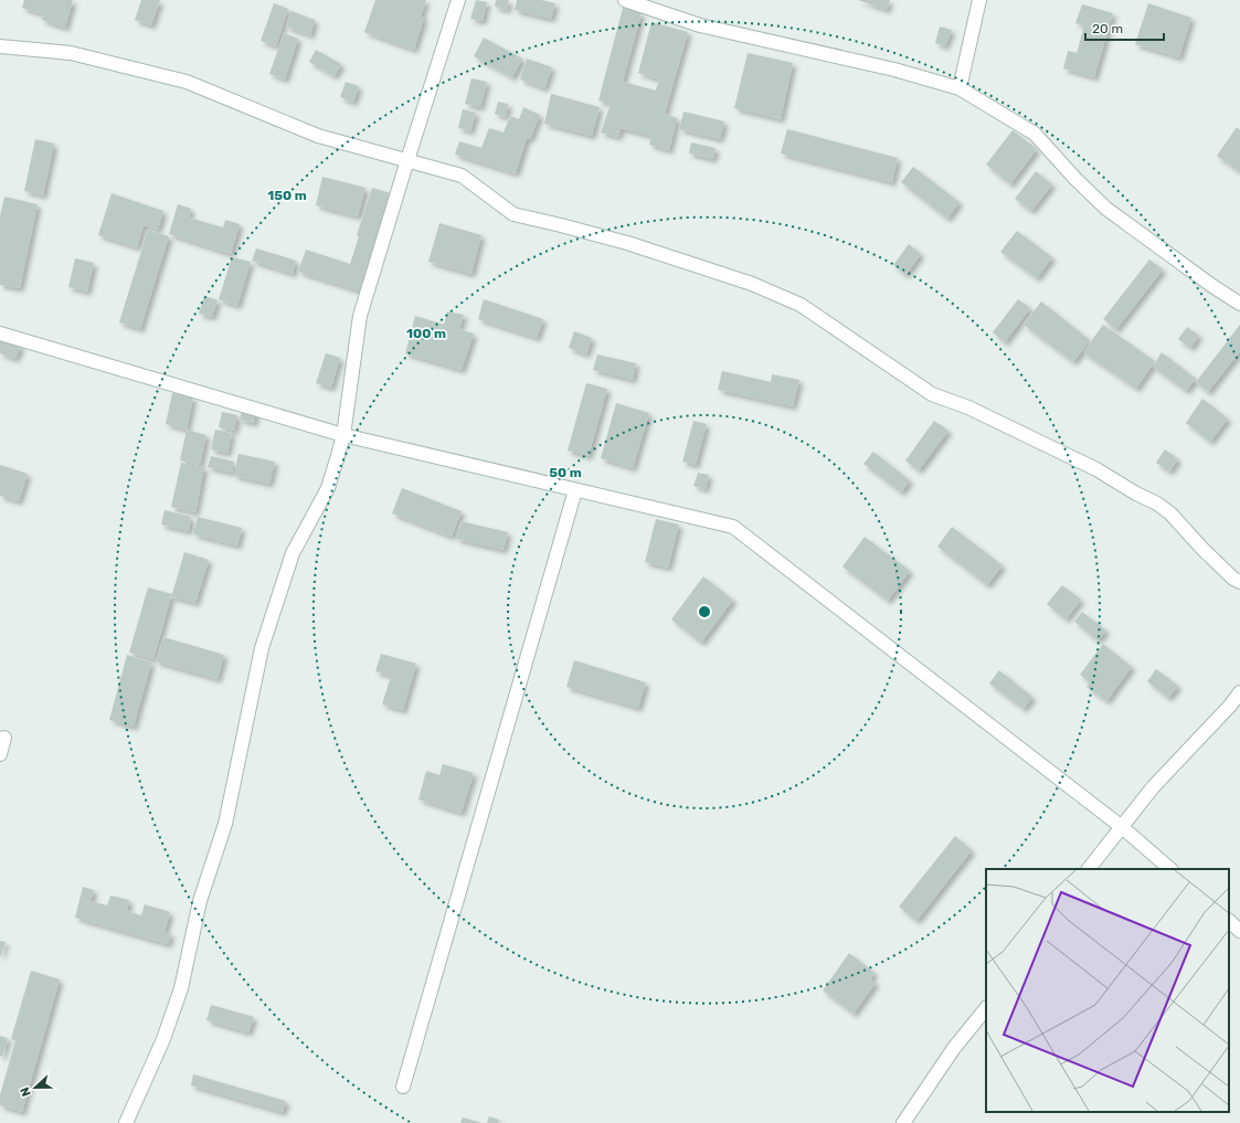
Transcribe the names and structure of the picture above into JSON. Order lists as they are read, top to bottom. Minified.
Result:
{"scale_bar":"20 m","north":"left","rings":["150 m","100 m","50 m"]}
